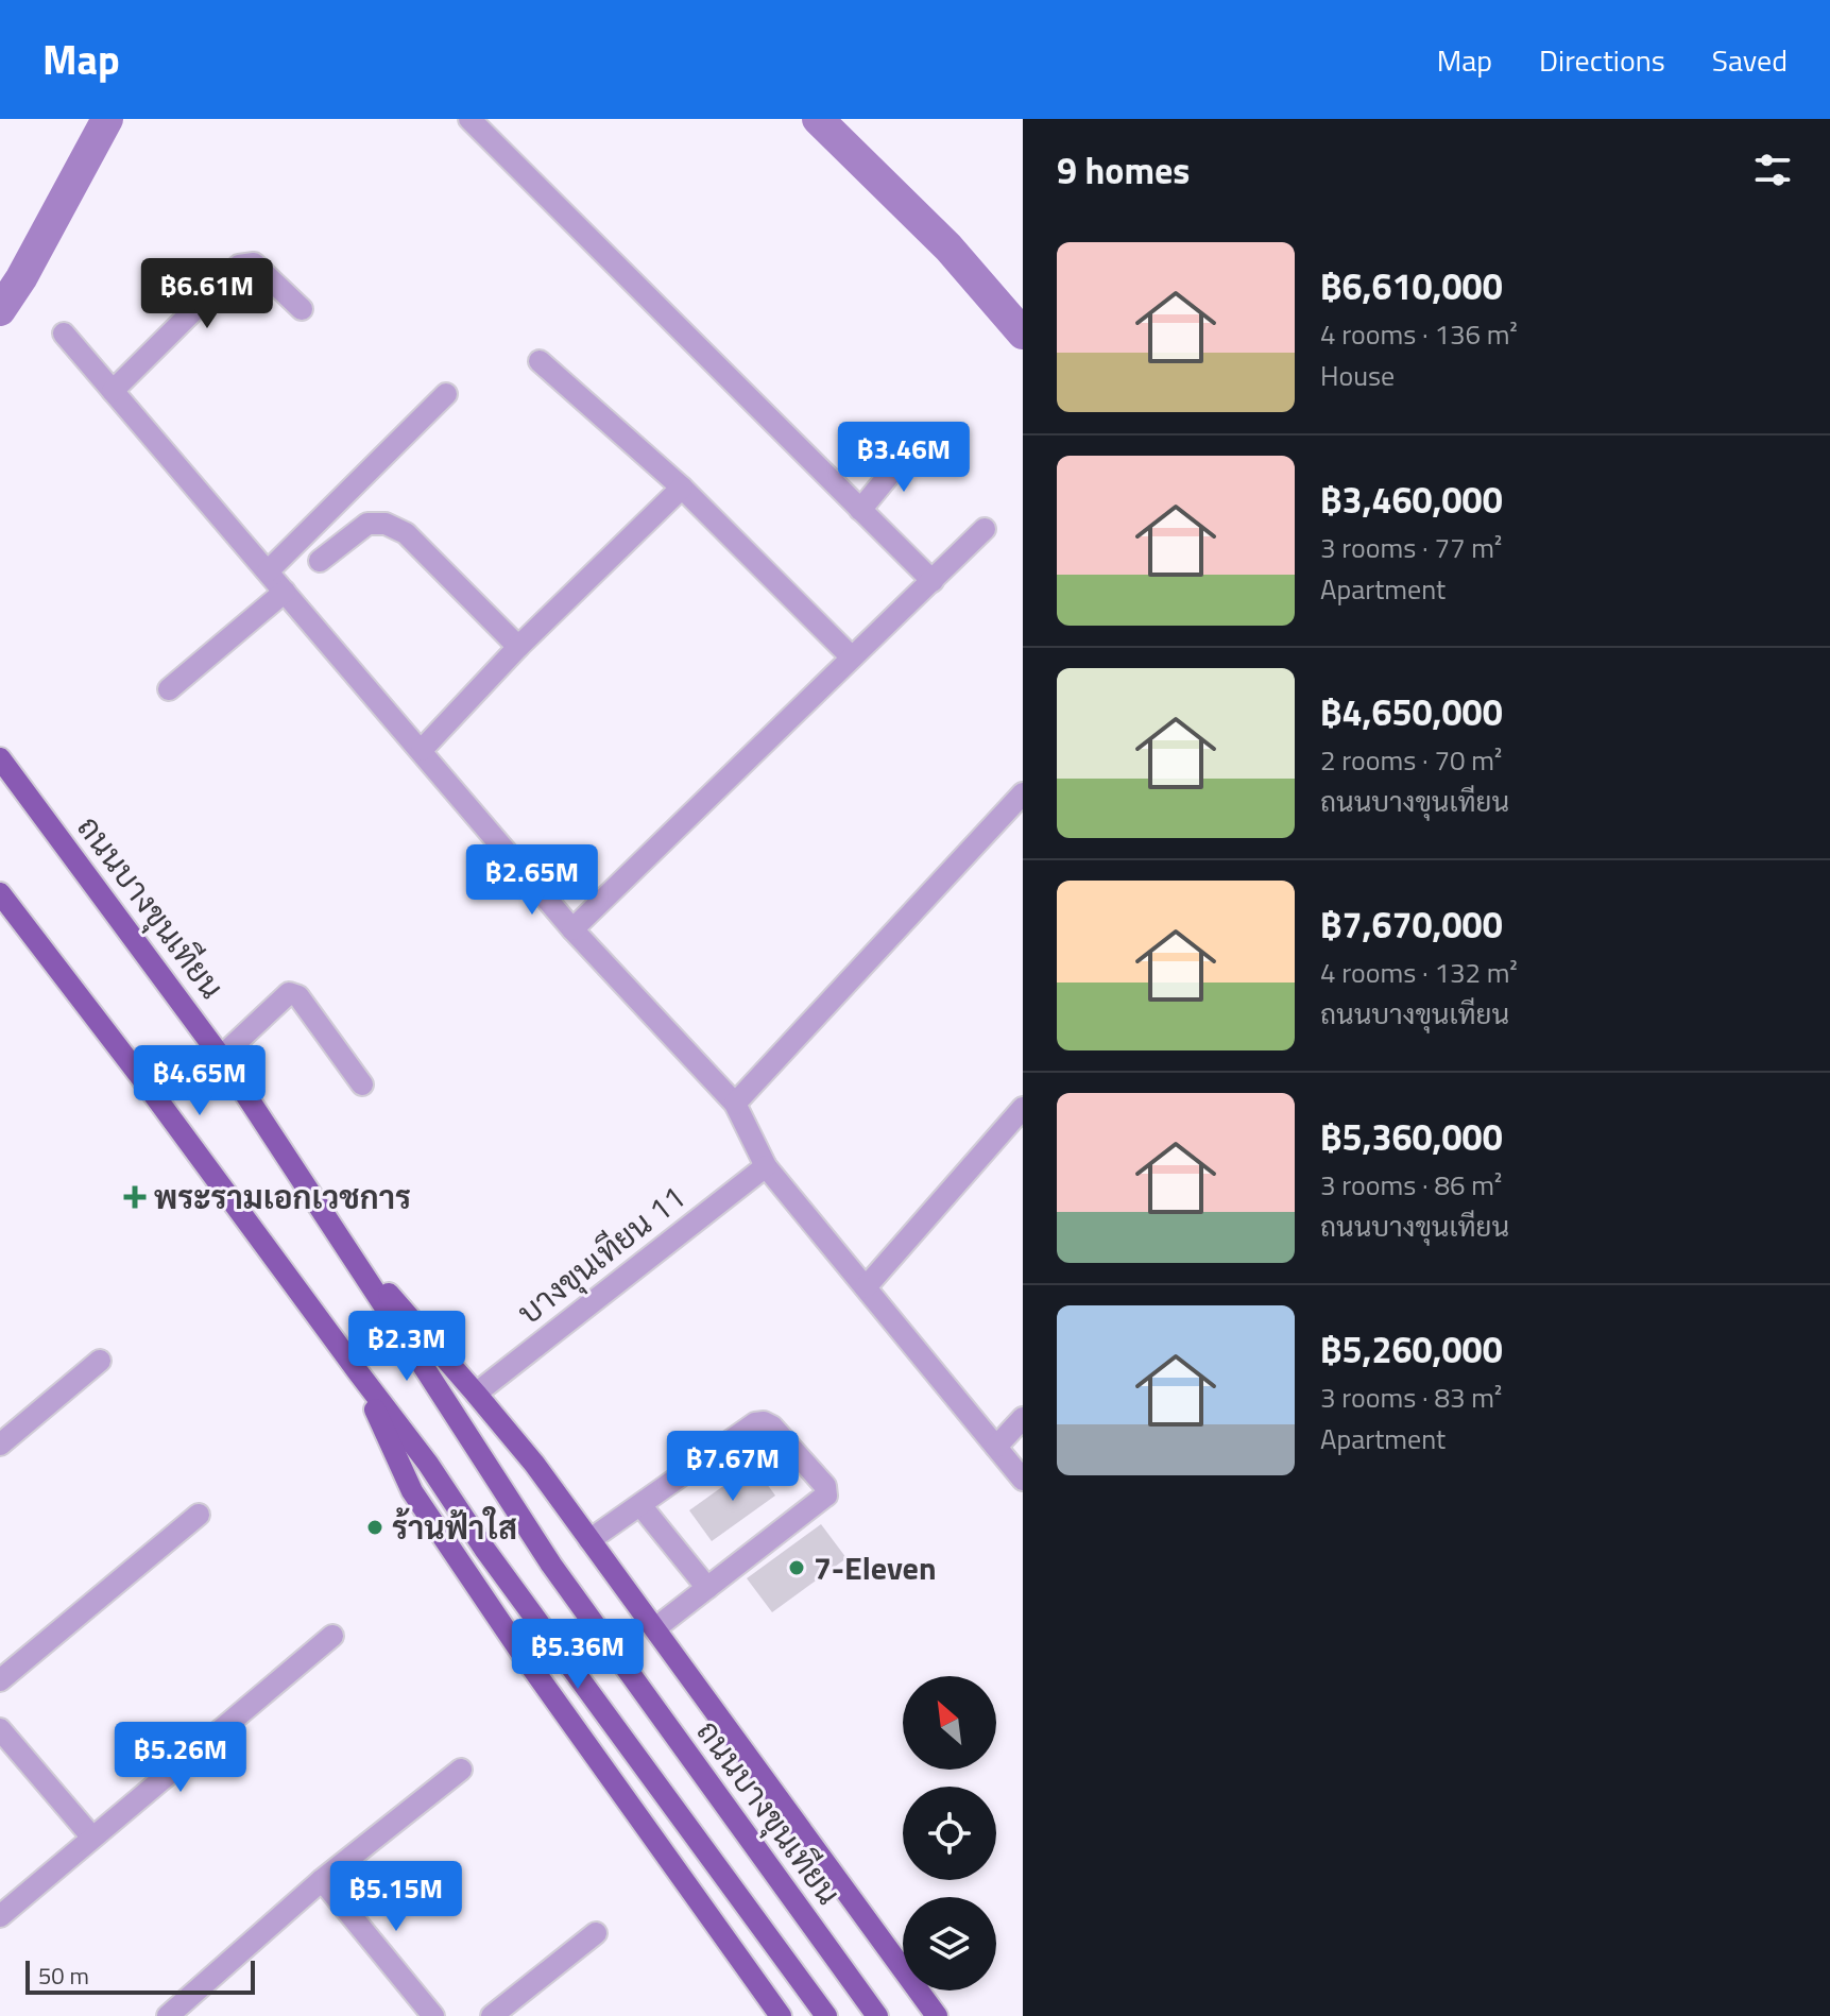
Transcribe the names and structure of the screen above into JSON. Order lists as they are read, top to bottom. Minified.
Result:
{"streets":{"main road":["ถนนบางขุนเทียน"],"street":["บางขุนเทียน 11"]},"places":{"health":["พระรามเอกเวชการ"],"other":["ร้านฟ้าใส","7-Eleven"]},"scale_bar":"50 m","north":"top left","page":{"header":"Map","nav":["Map","Directions","Saved"],"heading":"9 homes","list":[{"name":"฿6,610,000","note":"4 rooms · 136 m² · House"},{"name":"฿3,460,000","note":"3 rooms · 77 m² · Apartment"},{"name":"฿4,650,000","note":"2 rooms · 70 m² · ถนนบางขุนเทียน"},{"name":"฿7,670,000","note":"4 rooms · 132 m² · ถนนบางขุนเทียน"},{"name":"฿5,360,000","note":"3 rooms · 86 m² · ถนนบางขุนเทียน"},{"name":"฿5,260,000","note":"3 rooms · 83 m² · Apartment"}],"price":["฿6.61M","฿3.46M","฿2.65M","฿4.65M","฿2.3M","฿7.67M","฿5.36M","฿5.26M","฿5.15M"],"scale":"50 m"}}
